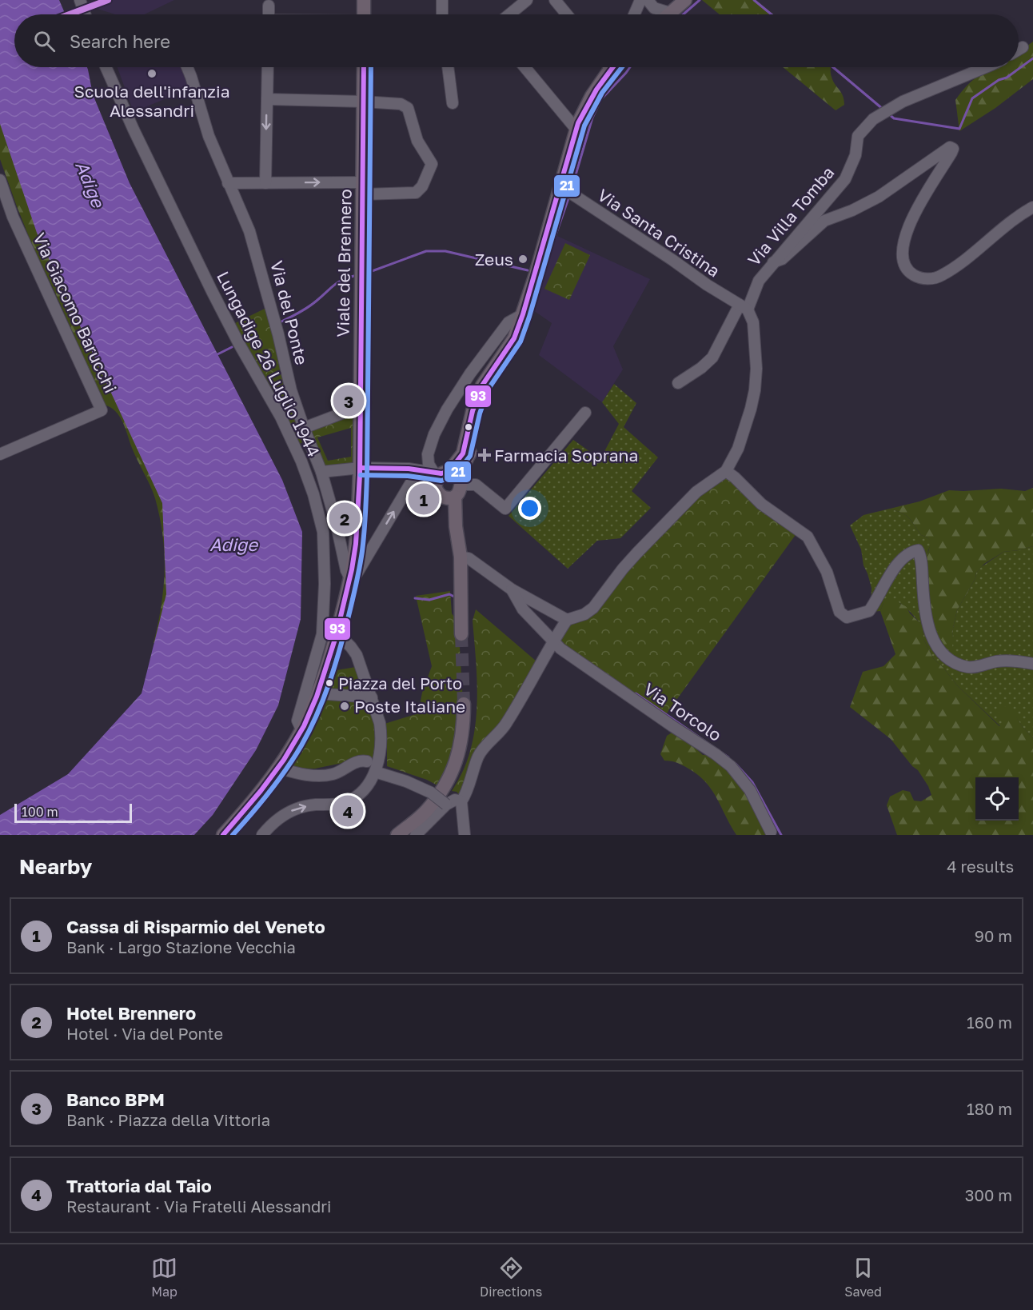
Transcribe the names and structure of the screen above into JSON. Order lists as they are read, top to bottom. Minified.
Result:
{"streets":{"main road":["Viale del Brennero"],"street":["Via Villa Tomba","Via Santa Cristina","Via Giacomo Barucchi","Via del Ponte","Lungadige 26 Luglio 1944","Via Torcolo"]},"crossings":[["Via Villa Tomba","Via Santa Cristina"],["Viale del Brennero","Via del Ponte"]],"water":["Adige"],"places":{"other":["Scuola dell'infanzia Alessandri","Zeus","Piazza del Porto","Poste Italiane"],"health":["Farmacia Soprana"]},"lines":["transit line 93","transit line 21"],"scale_bar":"100 m","page":{"search":"Search here","pins":["3","1","2","4"],"scale":"100 m","heading":["Nearby","4 results"],"list":[{"mark":"1","name":"Cassa di Risparmio del Veneto","note":"Bank · Largo Stazione Vecchia","value":"90 m"},{"mark":"2","name":"Hotel Brennero","note":"Hotel · Via del Ponte","value":"160 m"},{"mark":"3","name":"Banco BPM","note":"Bank · Piazza della Vittoria","value":"180 m"},{"mark":"4","name":"Trattoria dal Taio","note":"Restaurant · Via Fratelli Alessandri","value":"300 m"}],"nav":["Map","Directions","Saved"]}}
